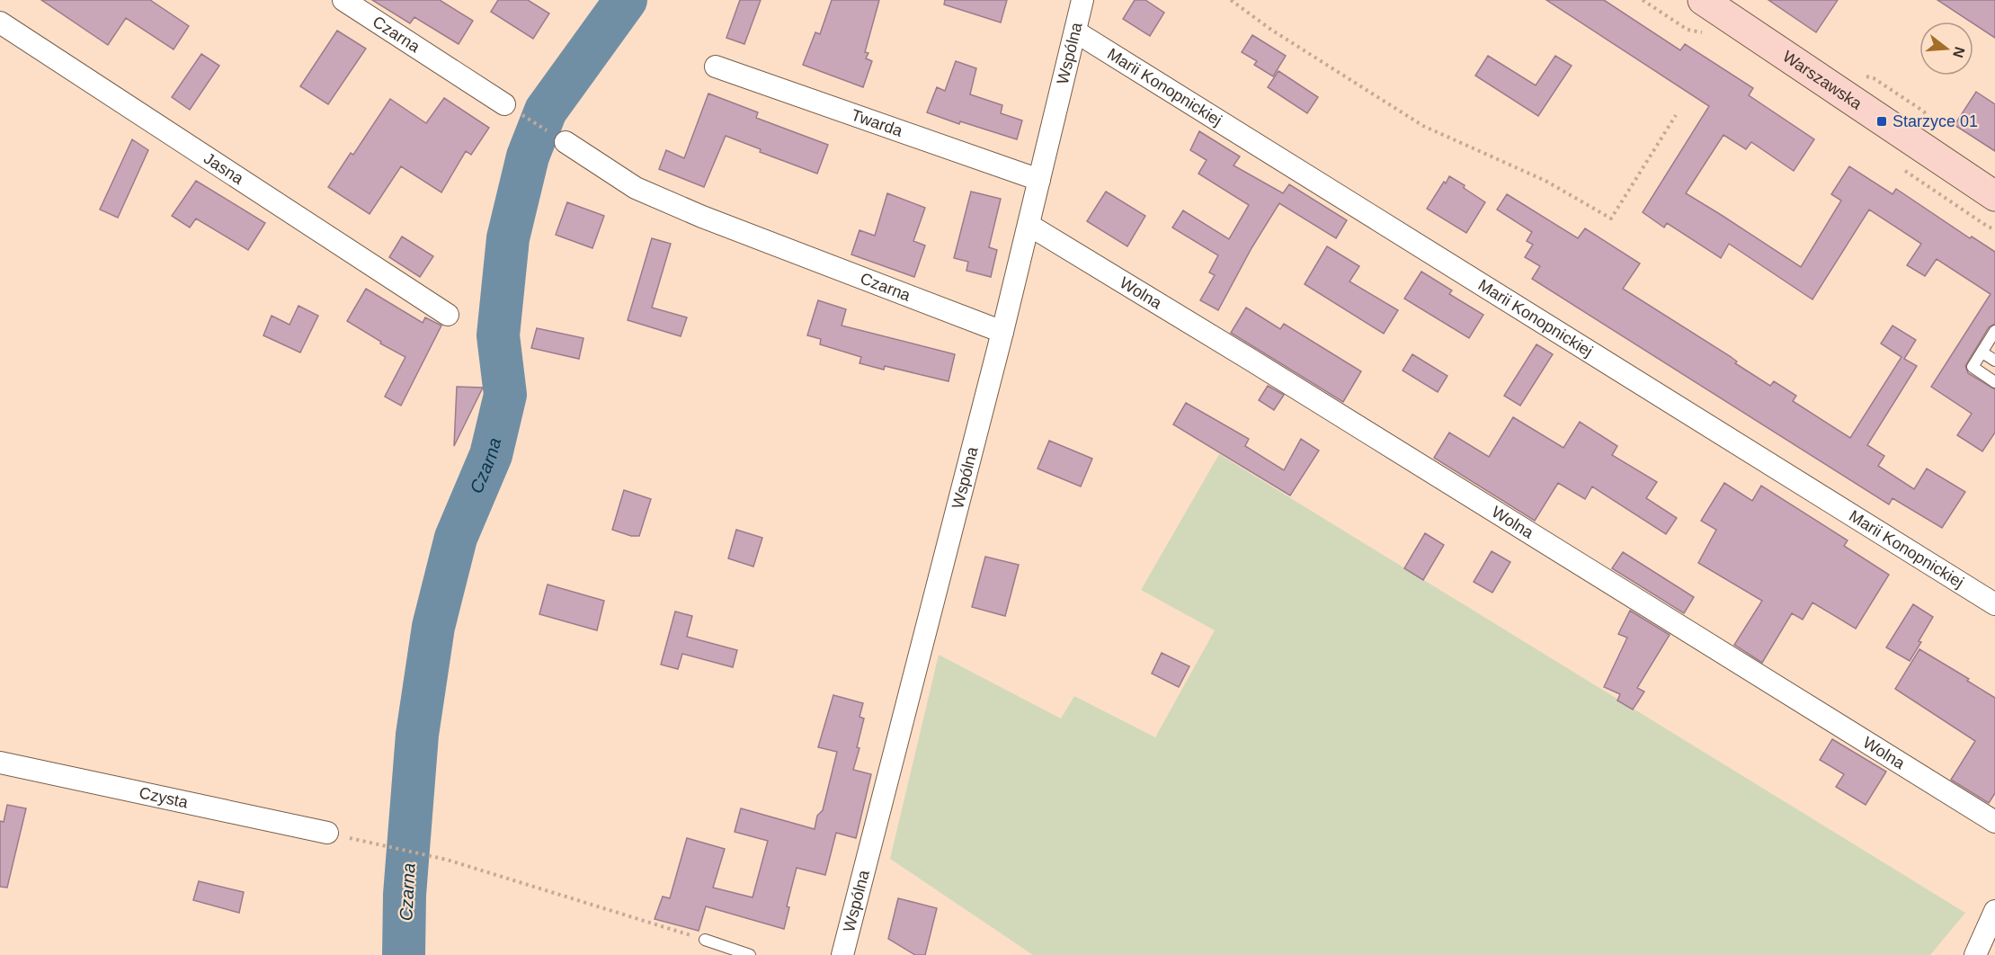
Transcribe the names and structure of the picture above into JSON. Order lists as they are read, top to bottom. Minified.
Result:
{"streets":{"main road":["Warszawska"],"street":["Czarna","Wspólna","Marii Konopnickiej","Twarda","Jasna","Wolna","Czysta"]},"crossings":[["Czarna","Wspólna"],["Wspólna","Marii Konopnickiej"],["Wspólna","Twarda"],["Wspólna","Wolna"]],"water":["Czarna"],"places":{"transit":["Starzyce 01"]},"north":"right"}
